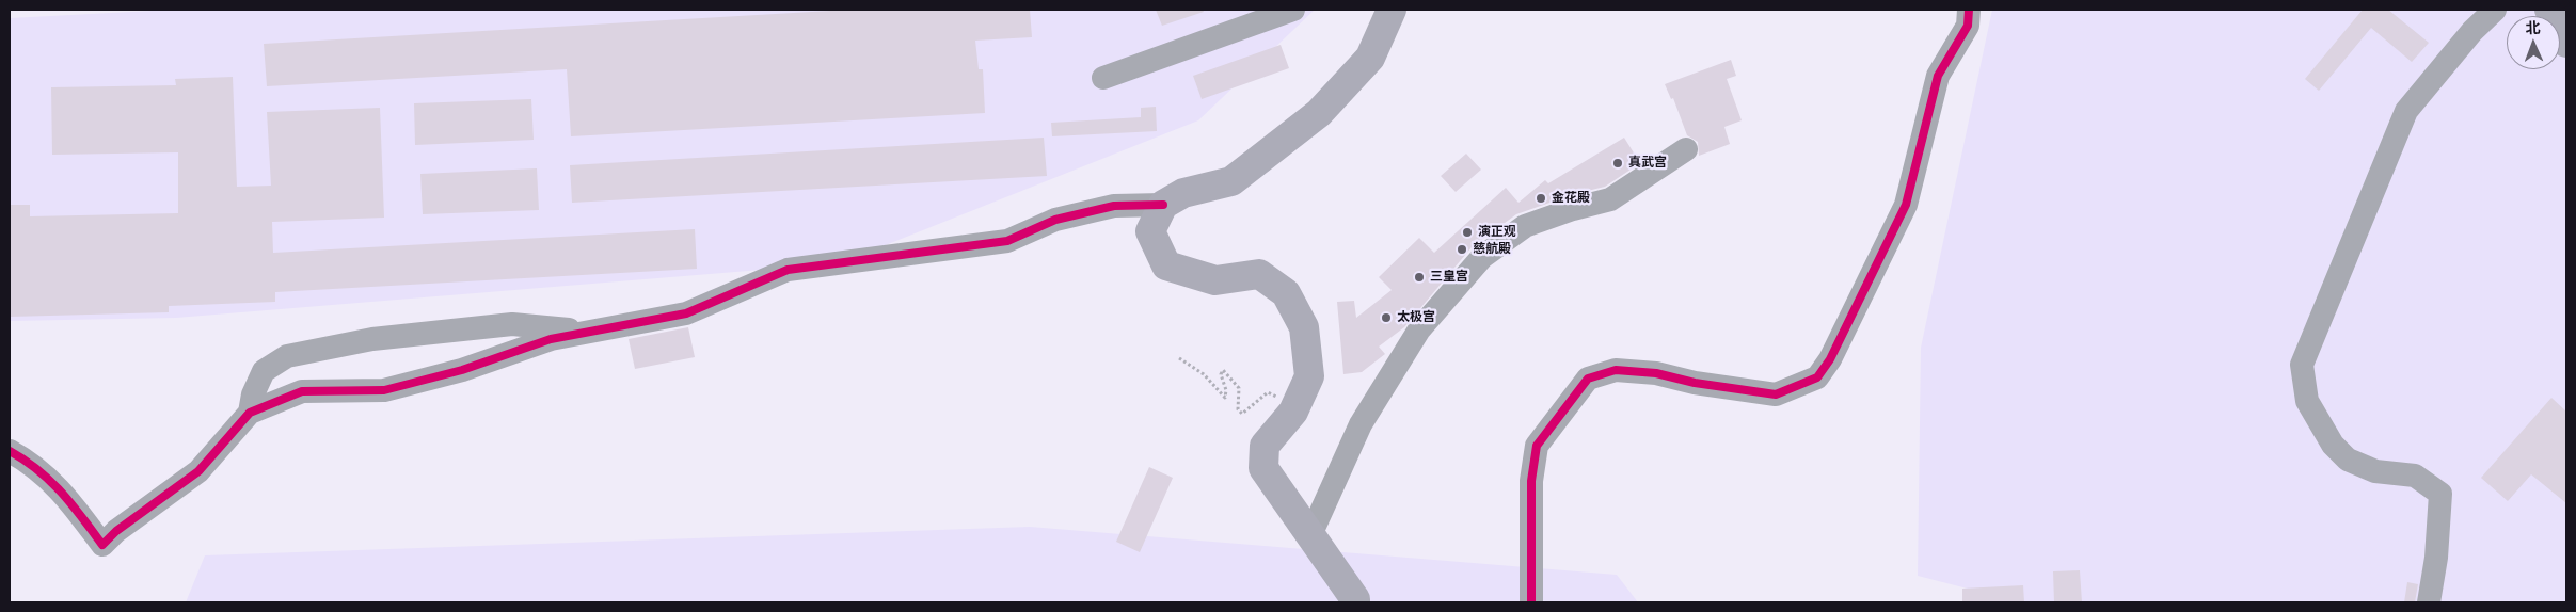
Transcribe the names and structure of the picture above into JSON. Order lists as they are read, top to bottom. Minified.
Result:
{"places":["真武宫","金花殿","演正观","慈航殿","三皇宫","太极宫"],"north":"top"}
